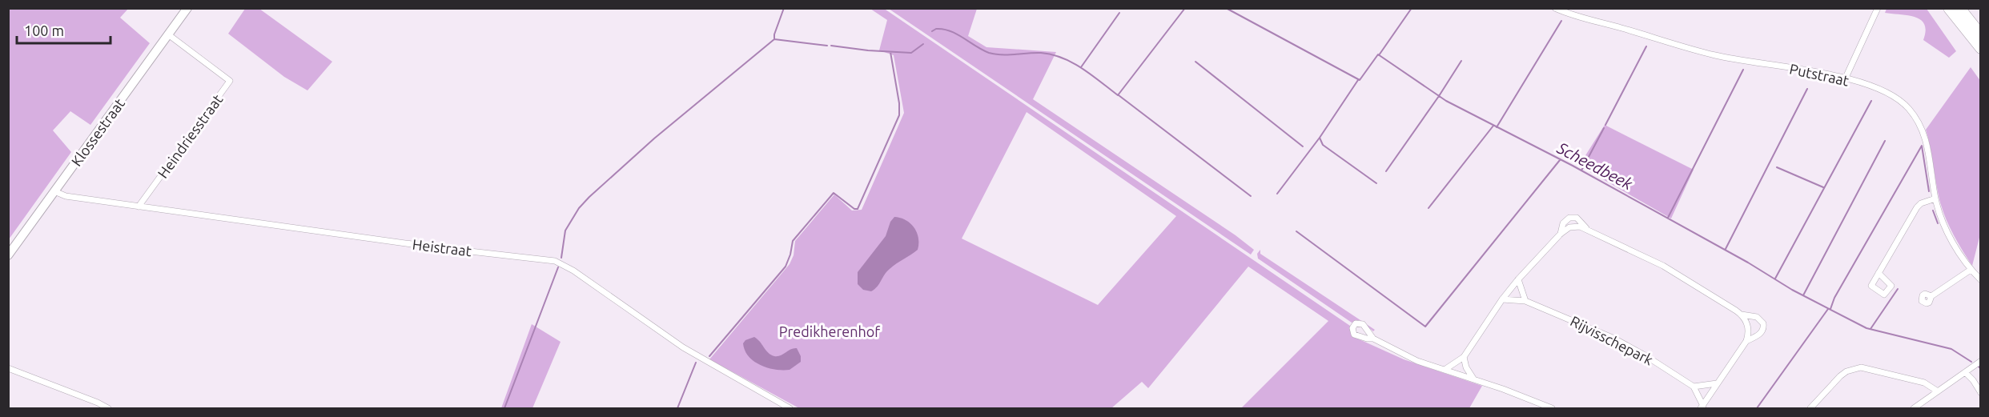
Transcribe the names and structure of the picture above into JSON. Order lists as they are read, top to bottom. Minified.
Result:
{"streets":{"street":["Putstraat","Klossestraat","Heindriesstraat","Heistraat","Rijvisschepark"]},"crossings":[["Klossestraat","Heindriesstraat"],["Klossestraat","Heistraat"],["Heindriesstraat","Heistraat"]],"water":["Scheedbeek"],"parks":["Predikherenhof"],"scale_bar":"100 m"}
